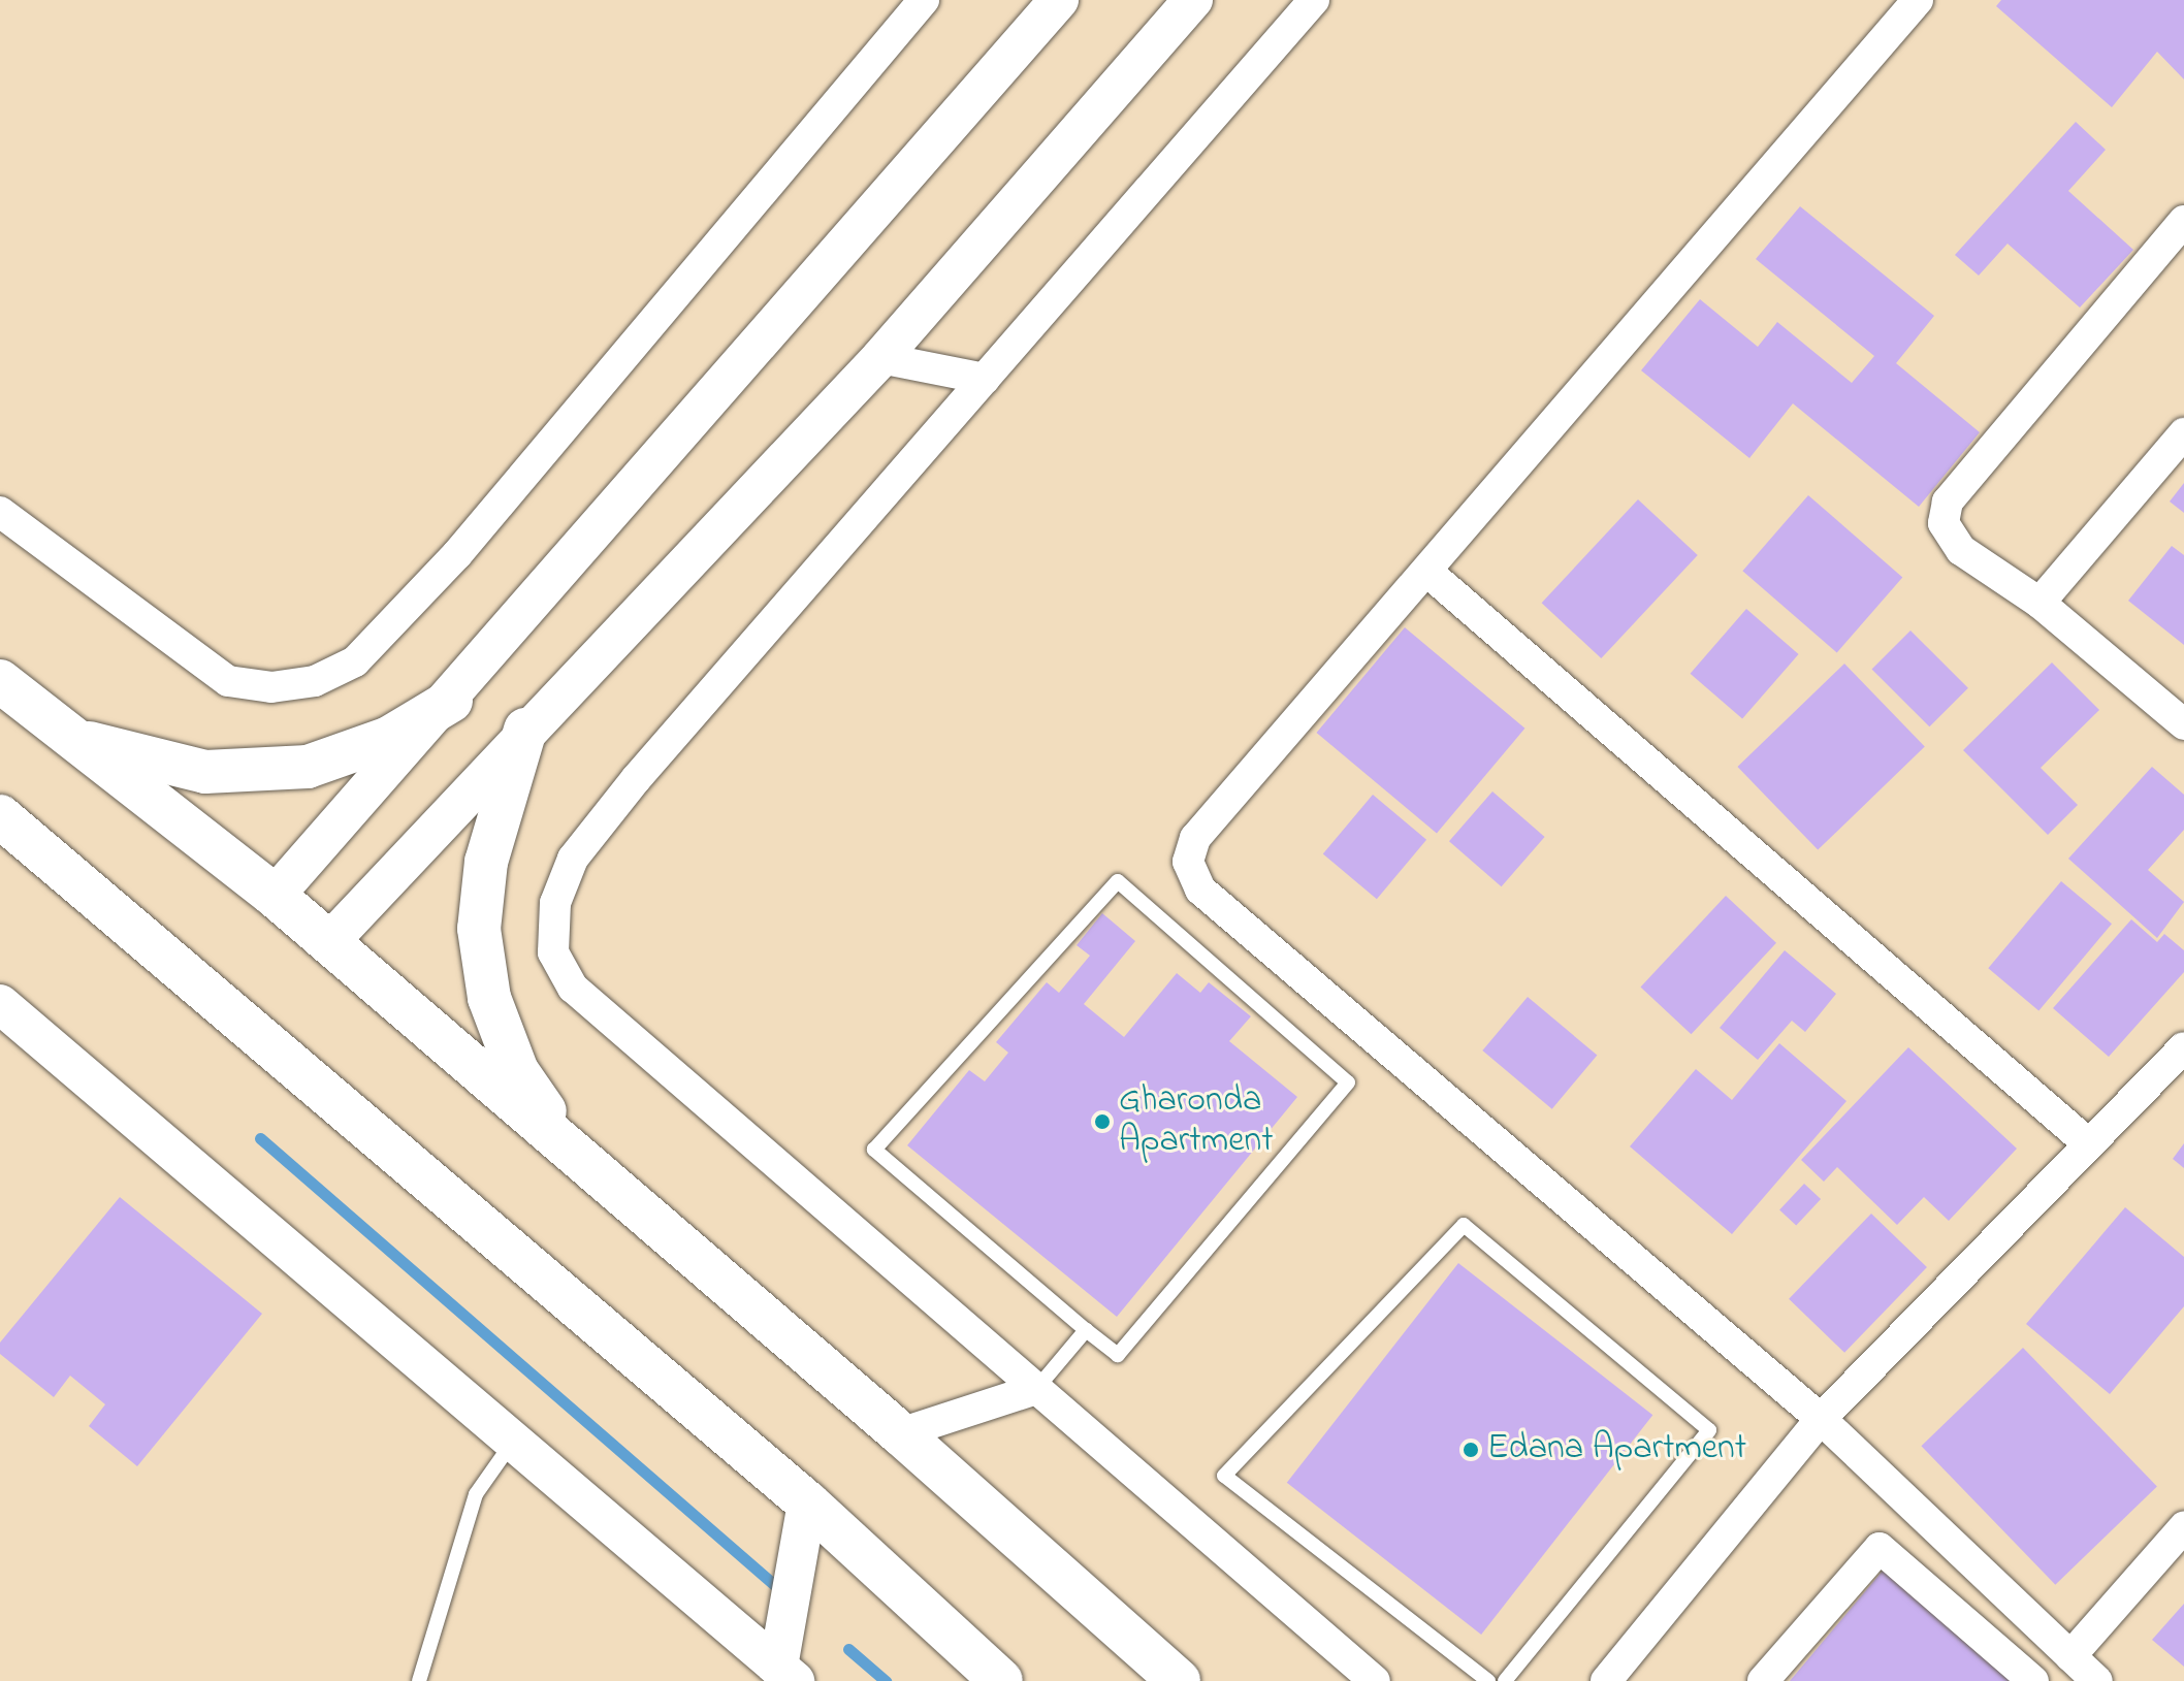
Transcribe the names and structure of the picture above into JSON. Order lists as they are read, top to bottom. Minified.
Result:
{"places":["Gharonda Apartment","Edana Apartment"]}
